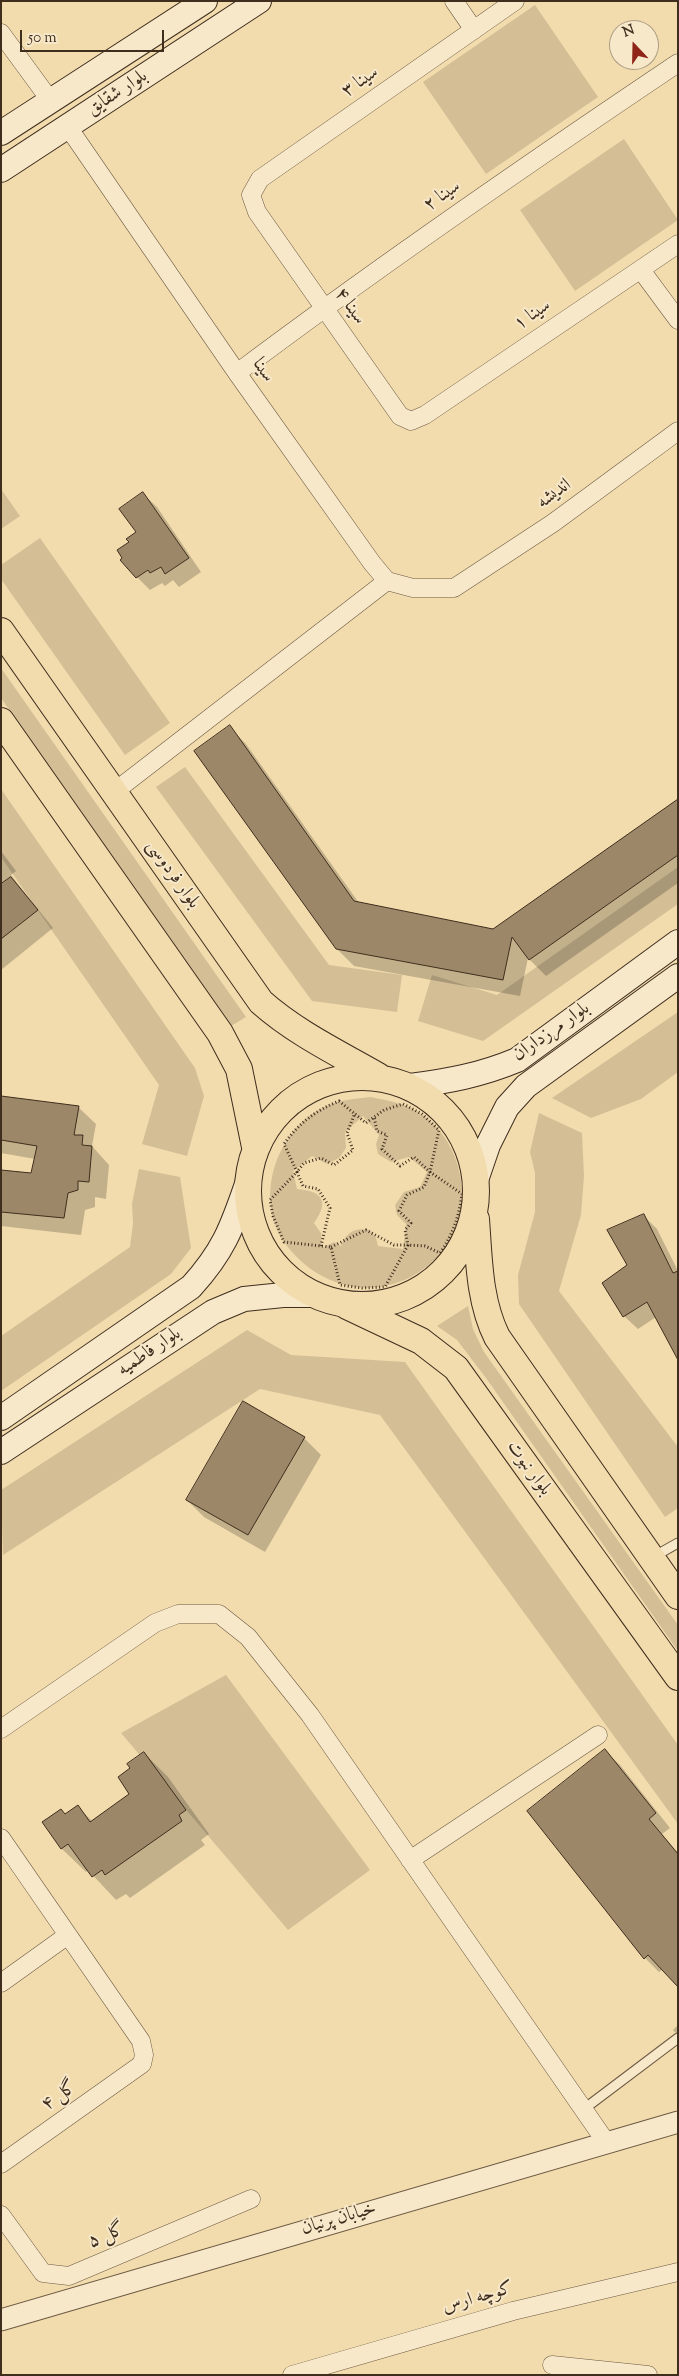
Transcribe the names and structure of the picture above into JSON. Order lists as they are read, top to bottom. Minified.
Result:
{"streets":{"main road":["بلوار شقایق","بلوار فردوسی","بلوار مرزداران","بلوار فاطمیه","بلوار نبوت"],"street":["سینا ۳","سینا ۲","سینا ۴","سینا ۱","سینا","اندیشه","گل ۴","خیابان پرنیان","گل ۵","کوچه ارس"]},"crossings":[["سینا ۳","سینا ۴"],["بلوار شقایق","سینا"],["سینا ۲","سینا ۴"],["سینا ۲","سینا"],["سینا ۴","سینا ۱"],["سینا","اندیشه"]],"scale_bar":"50 m","north":"top"}
